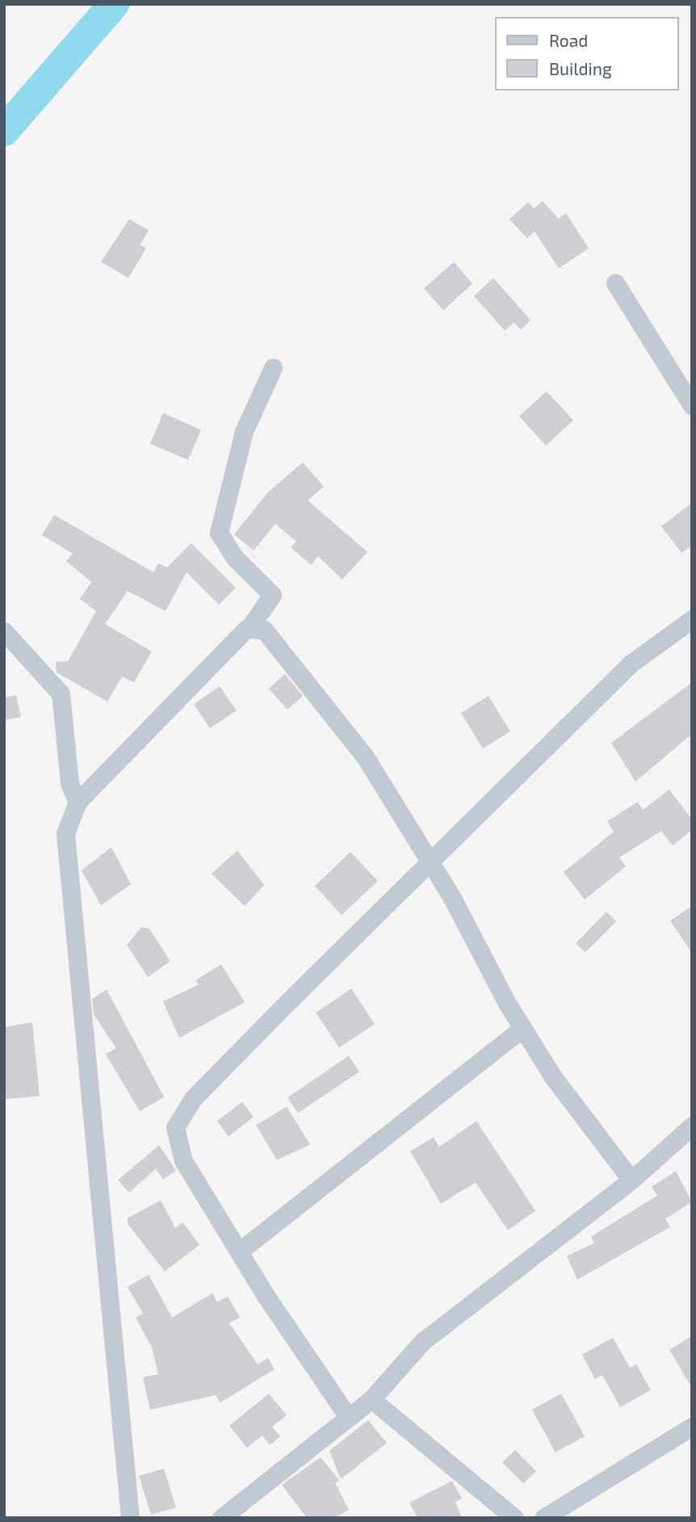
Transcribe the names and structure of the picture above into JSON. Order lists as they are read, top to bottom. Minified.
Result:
{"legend":["Road","Building"]}
